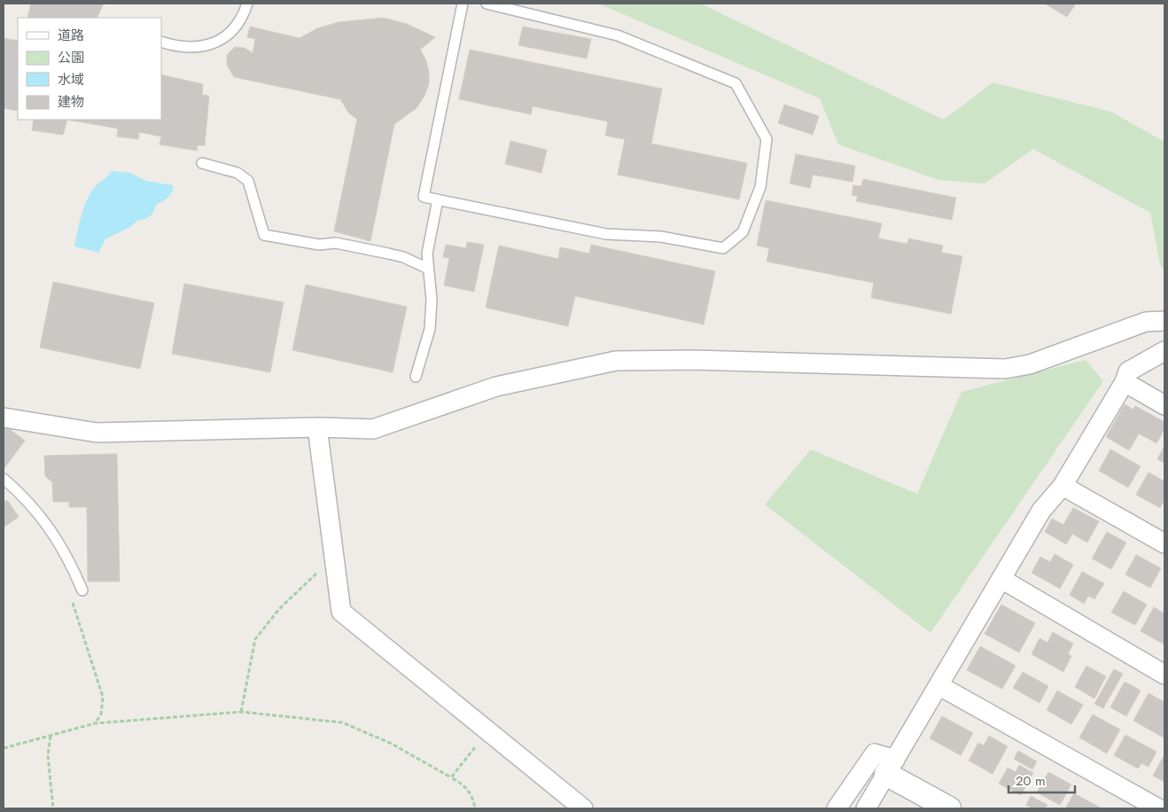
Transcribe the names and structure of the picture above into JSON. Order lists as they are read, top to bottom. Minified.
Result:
{"legend":["道路","公園","水域","建物"],"scale_bar":"20 m"}
